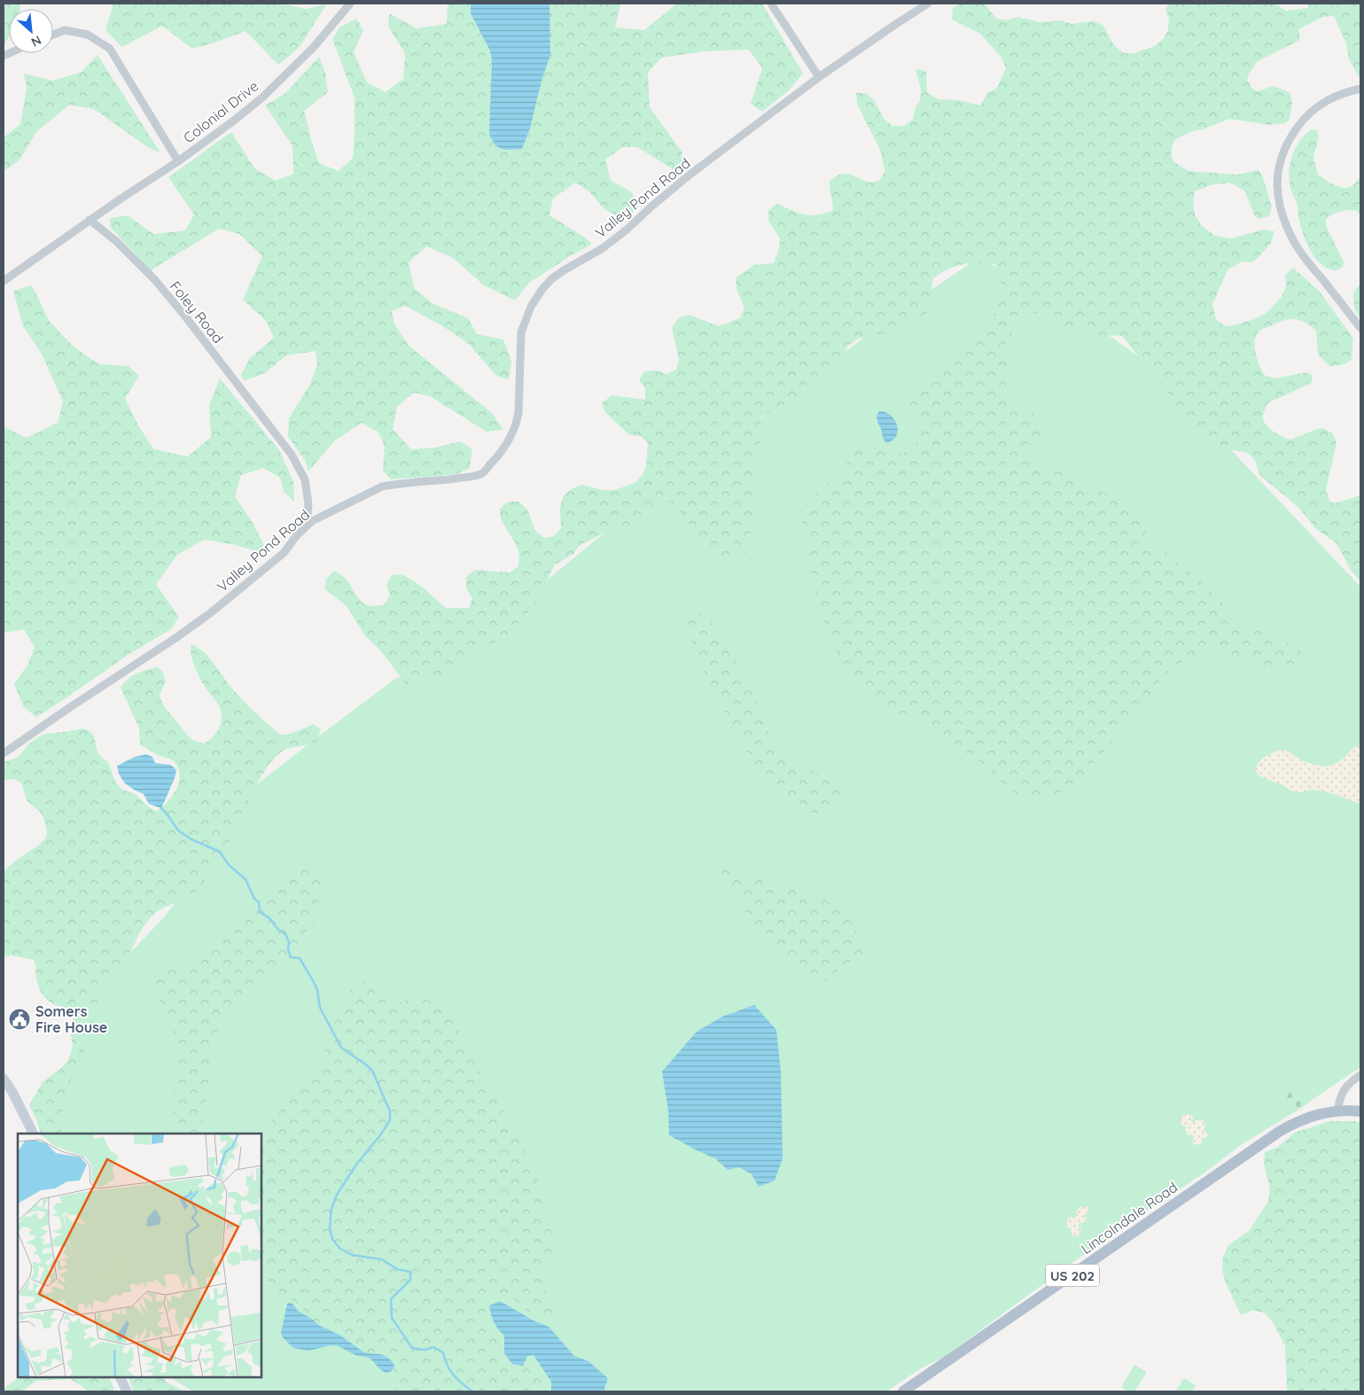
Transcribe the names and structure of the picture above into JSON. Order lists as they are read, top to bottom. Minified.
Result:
{"streets":{"main road":["Lincolndale Road","US 202"],"street":["Colonial Drive","Valley Pond Road","Foley Road"]},"crossings":[["Colonial Drive","Foley Road"],["Valley Pond Road","Foley Road"]],"places":{"public building":["Somers Fire House"]},"north":"bottom right"}
